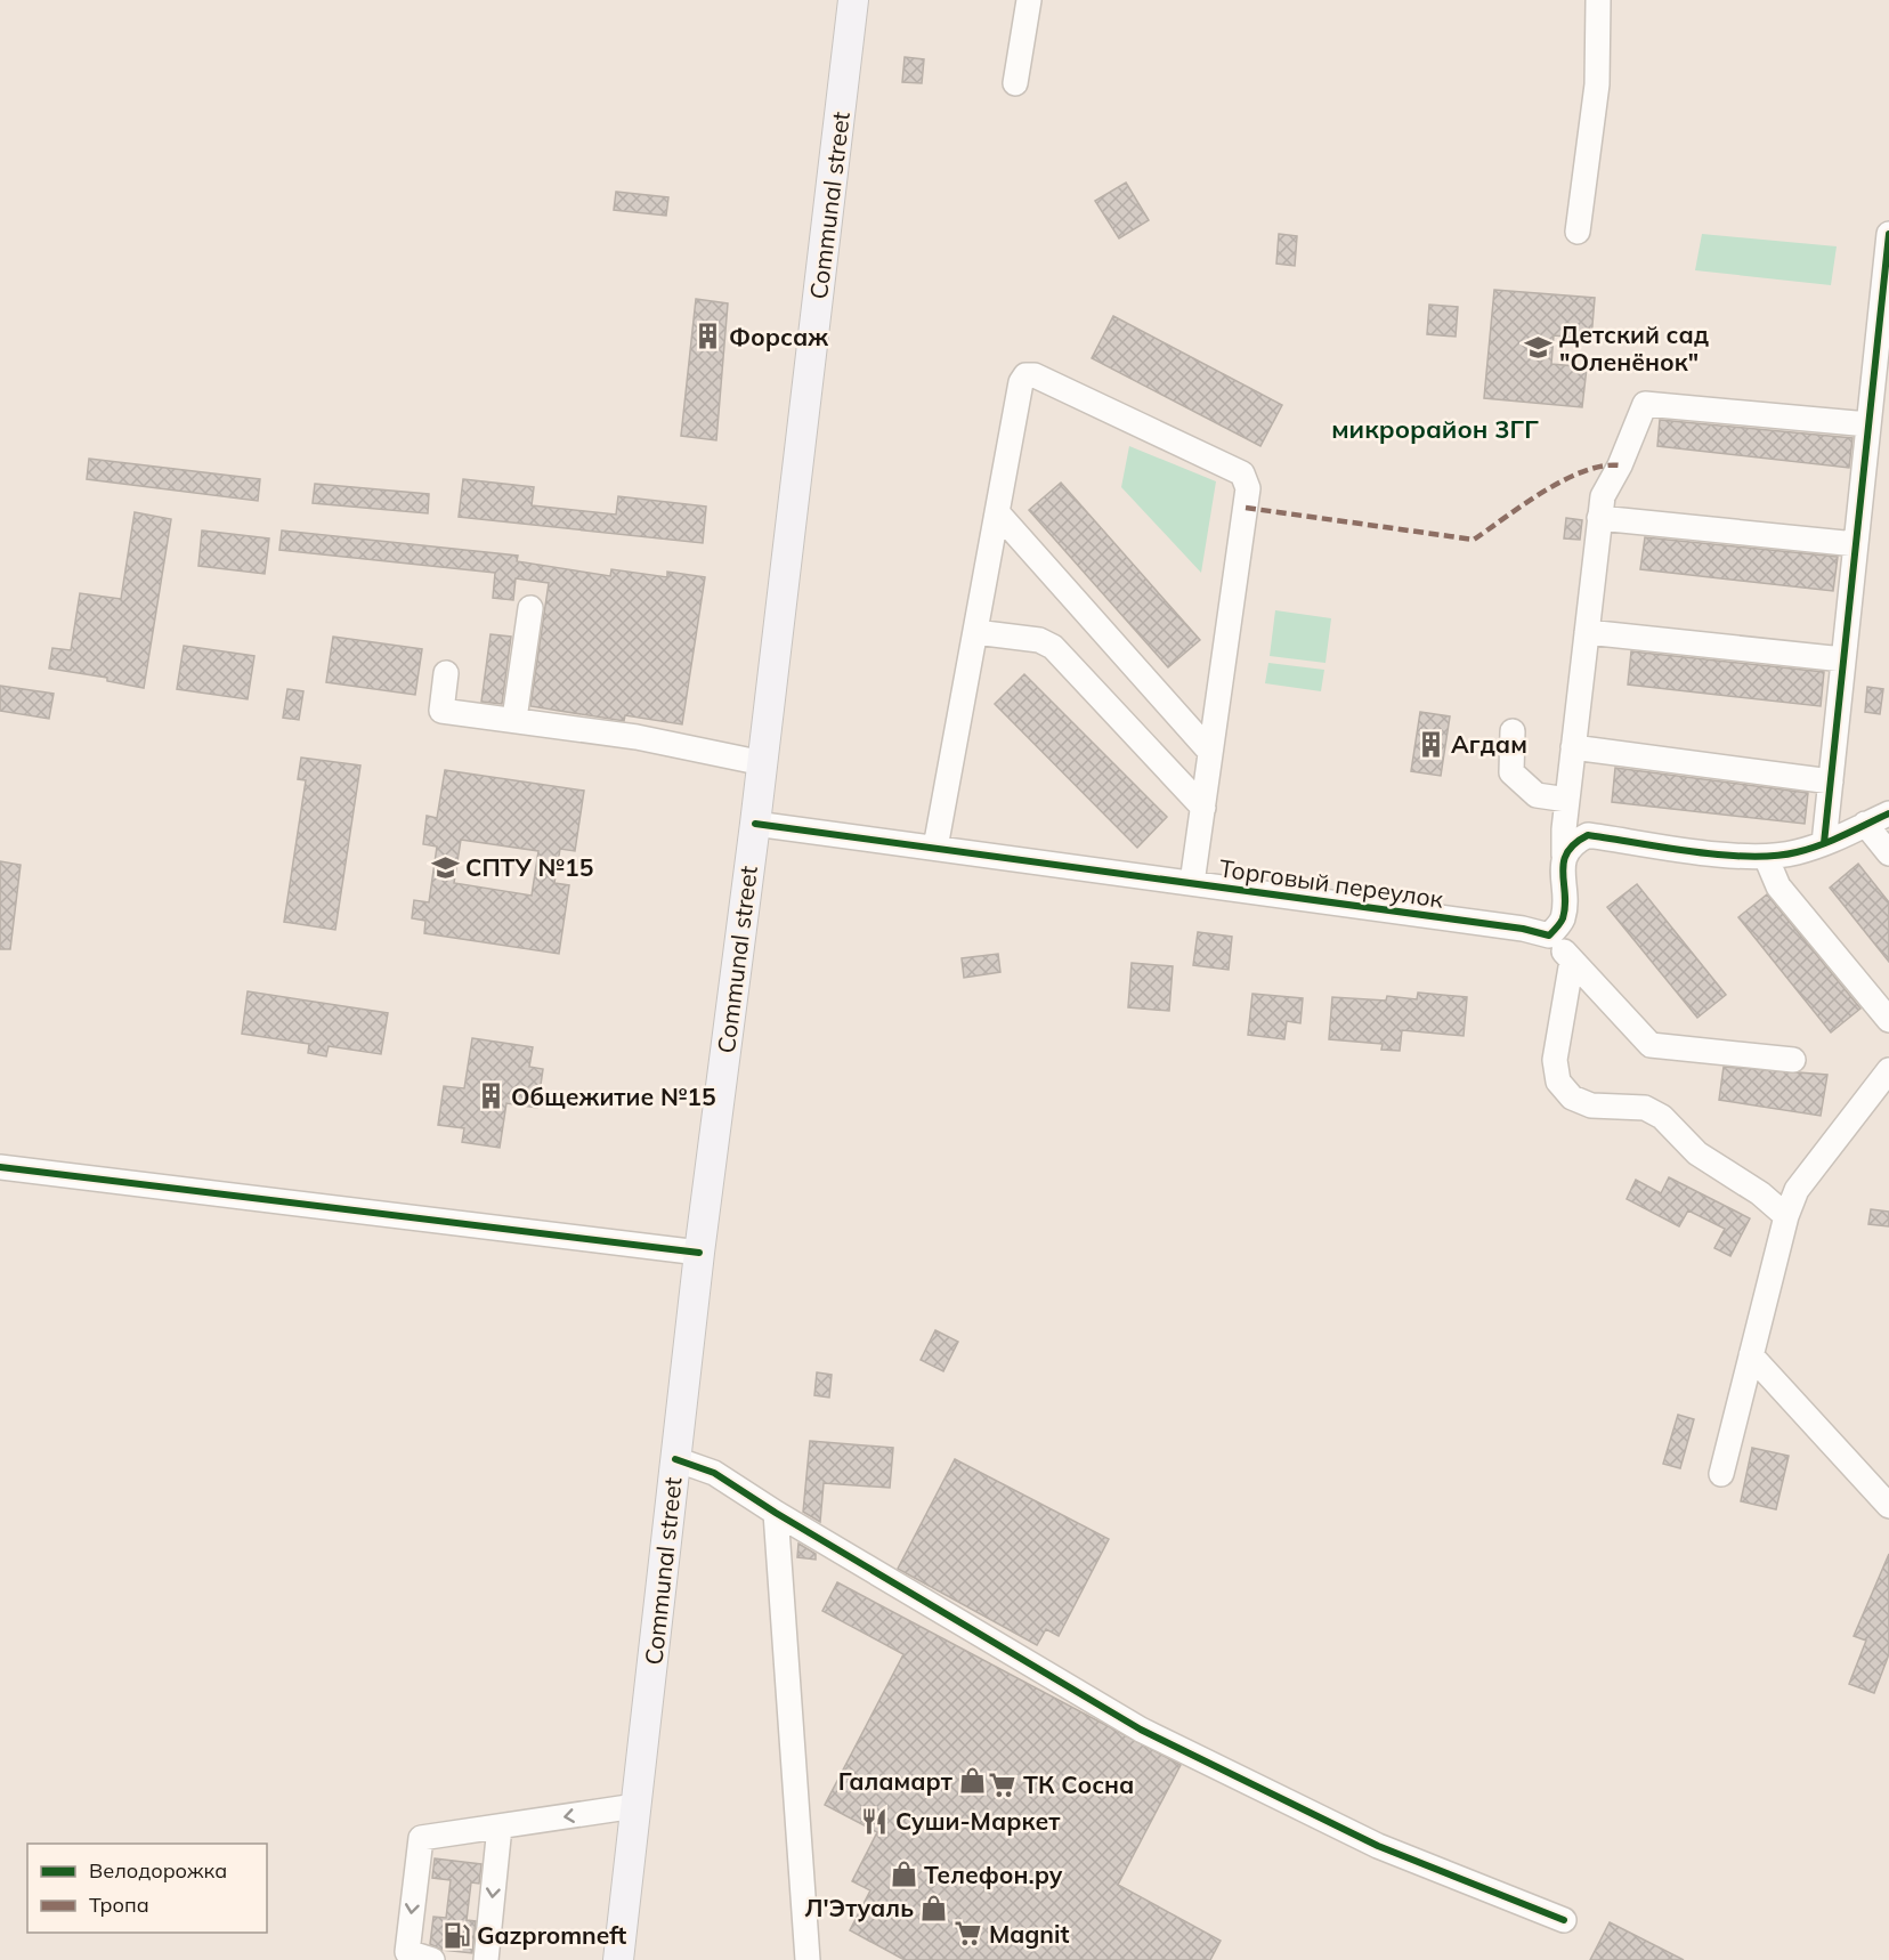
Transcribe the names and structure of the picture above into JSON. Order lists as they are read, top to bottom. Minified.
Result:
{"streets":{"main road":["Communal street"],"street":["Торговый переулок"]},"crossings":[["Communal street","Торговый переулок"]],"districts":["микрорайон 3ГГ"],"places":{"building":["Форсаж","Агдам","Общежитие №15"],"school or university":["Детский сад \"Оленёнок\"","СПТУ №15"],"shop":["Галамарт","Телефон.ру","Л'Этуаль"],"supermarket":["ТК Сосна","Magnit"],"restaurant":["Суши-Маркет"],"fuel station":["Gazpromneft"]},"legend":["Велодорожка","Тропа"]}
